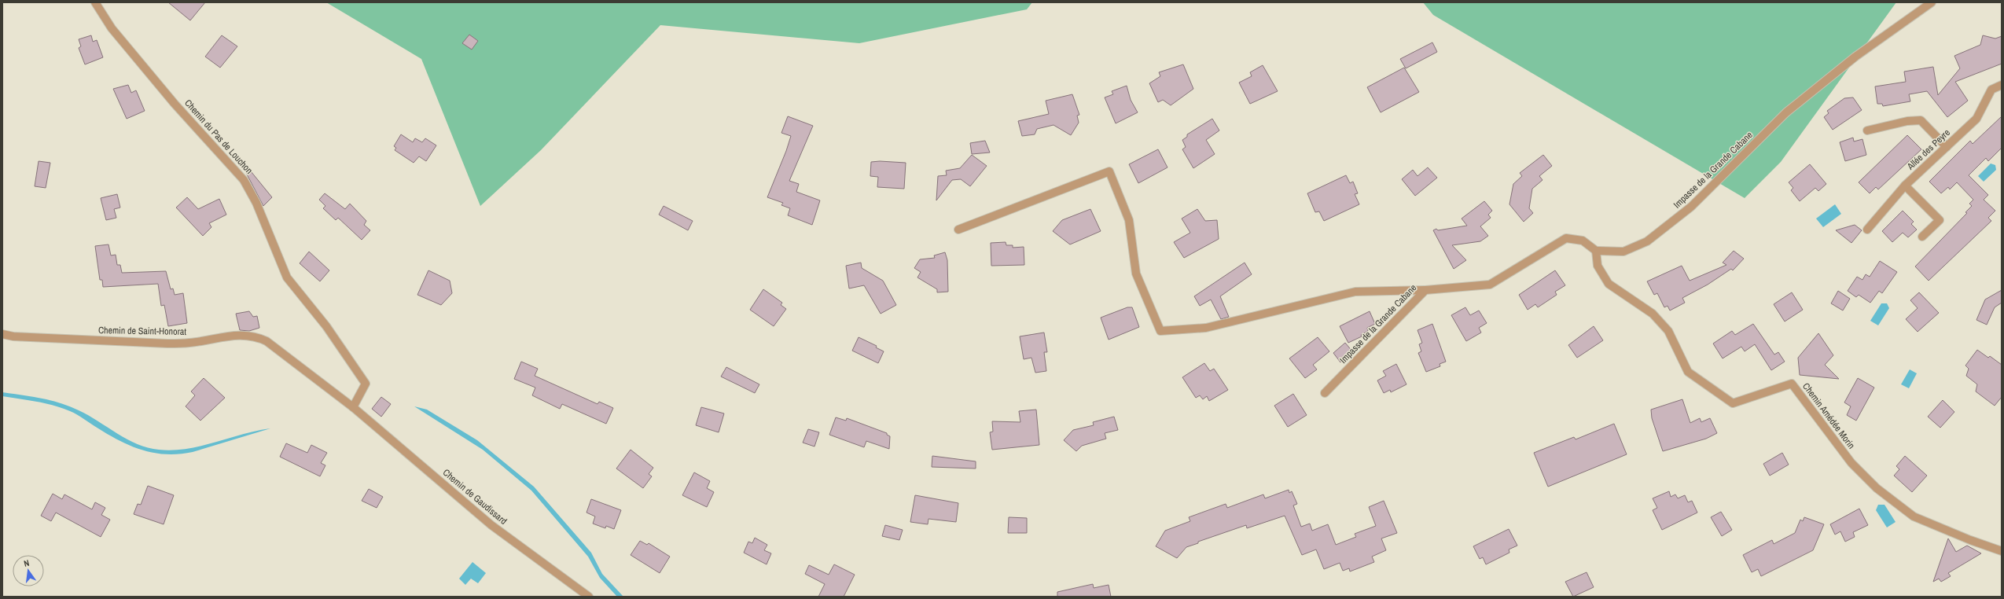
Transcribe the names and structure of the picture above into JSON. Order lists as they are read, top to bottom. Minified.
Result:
{"streets":{"street":["Chemin du Pas de Louchon","Allée des Peyre","Impasse de la Grande Cabane","Chemin de Saint-Honorat","Chemin Amédée Morin","Chemin de Gaudissard"]},"crossings":[["Chemin du Pas de Louchon","Chemin de Saint-Honorat"],["Chemin du Pas de Louchon","Chemin de Gaudissard"],["Impasse de la Grande Cabane","Chemin Amédée Morin"],["Chemin de Saint-Honorat","Chemin de Gaudissard"]],"north":"top"}
